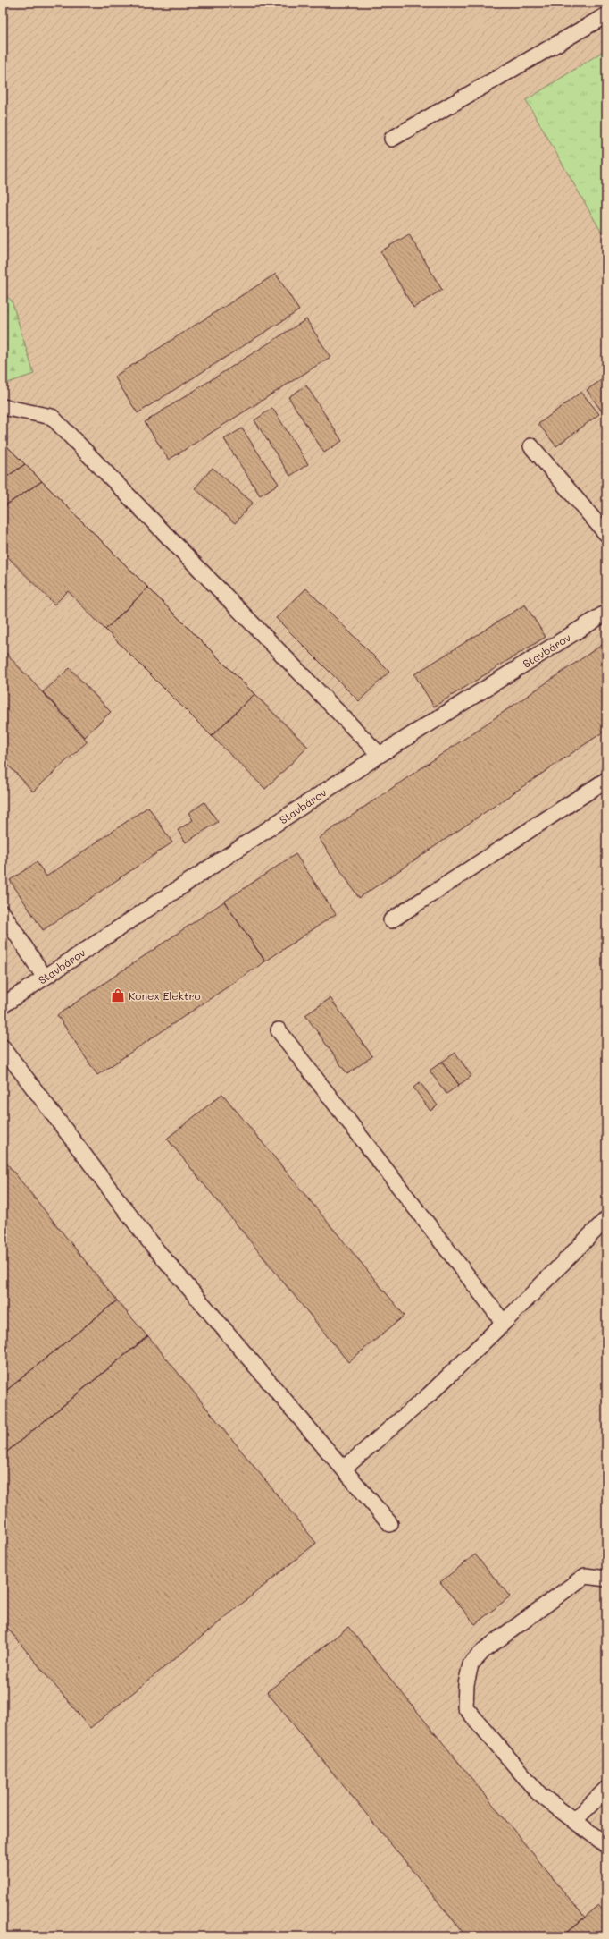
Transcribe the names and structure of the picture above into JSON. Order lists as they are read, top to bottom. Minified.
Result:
{"streets":{"lane":["Stavbárov"]},"places":{"shop":["Konex Elektro"]}}
